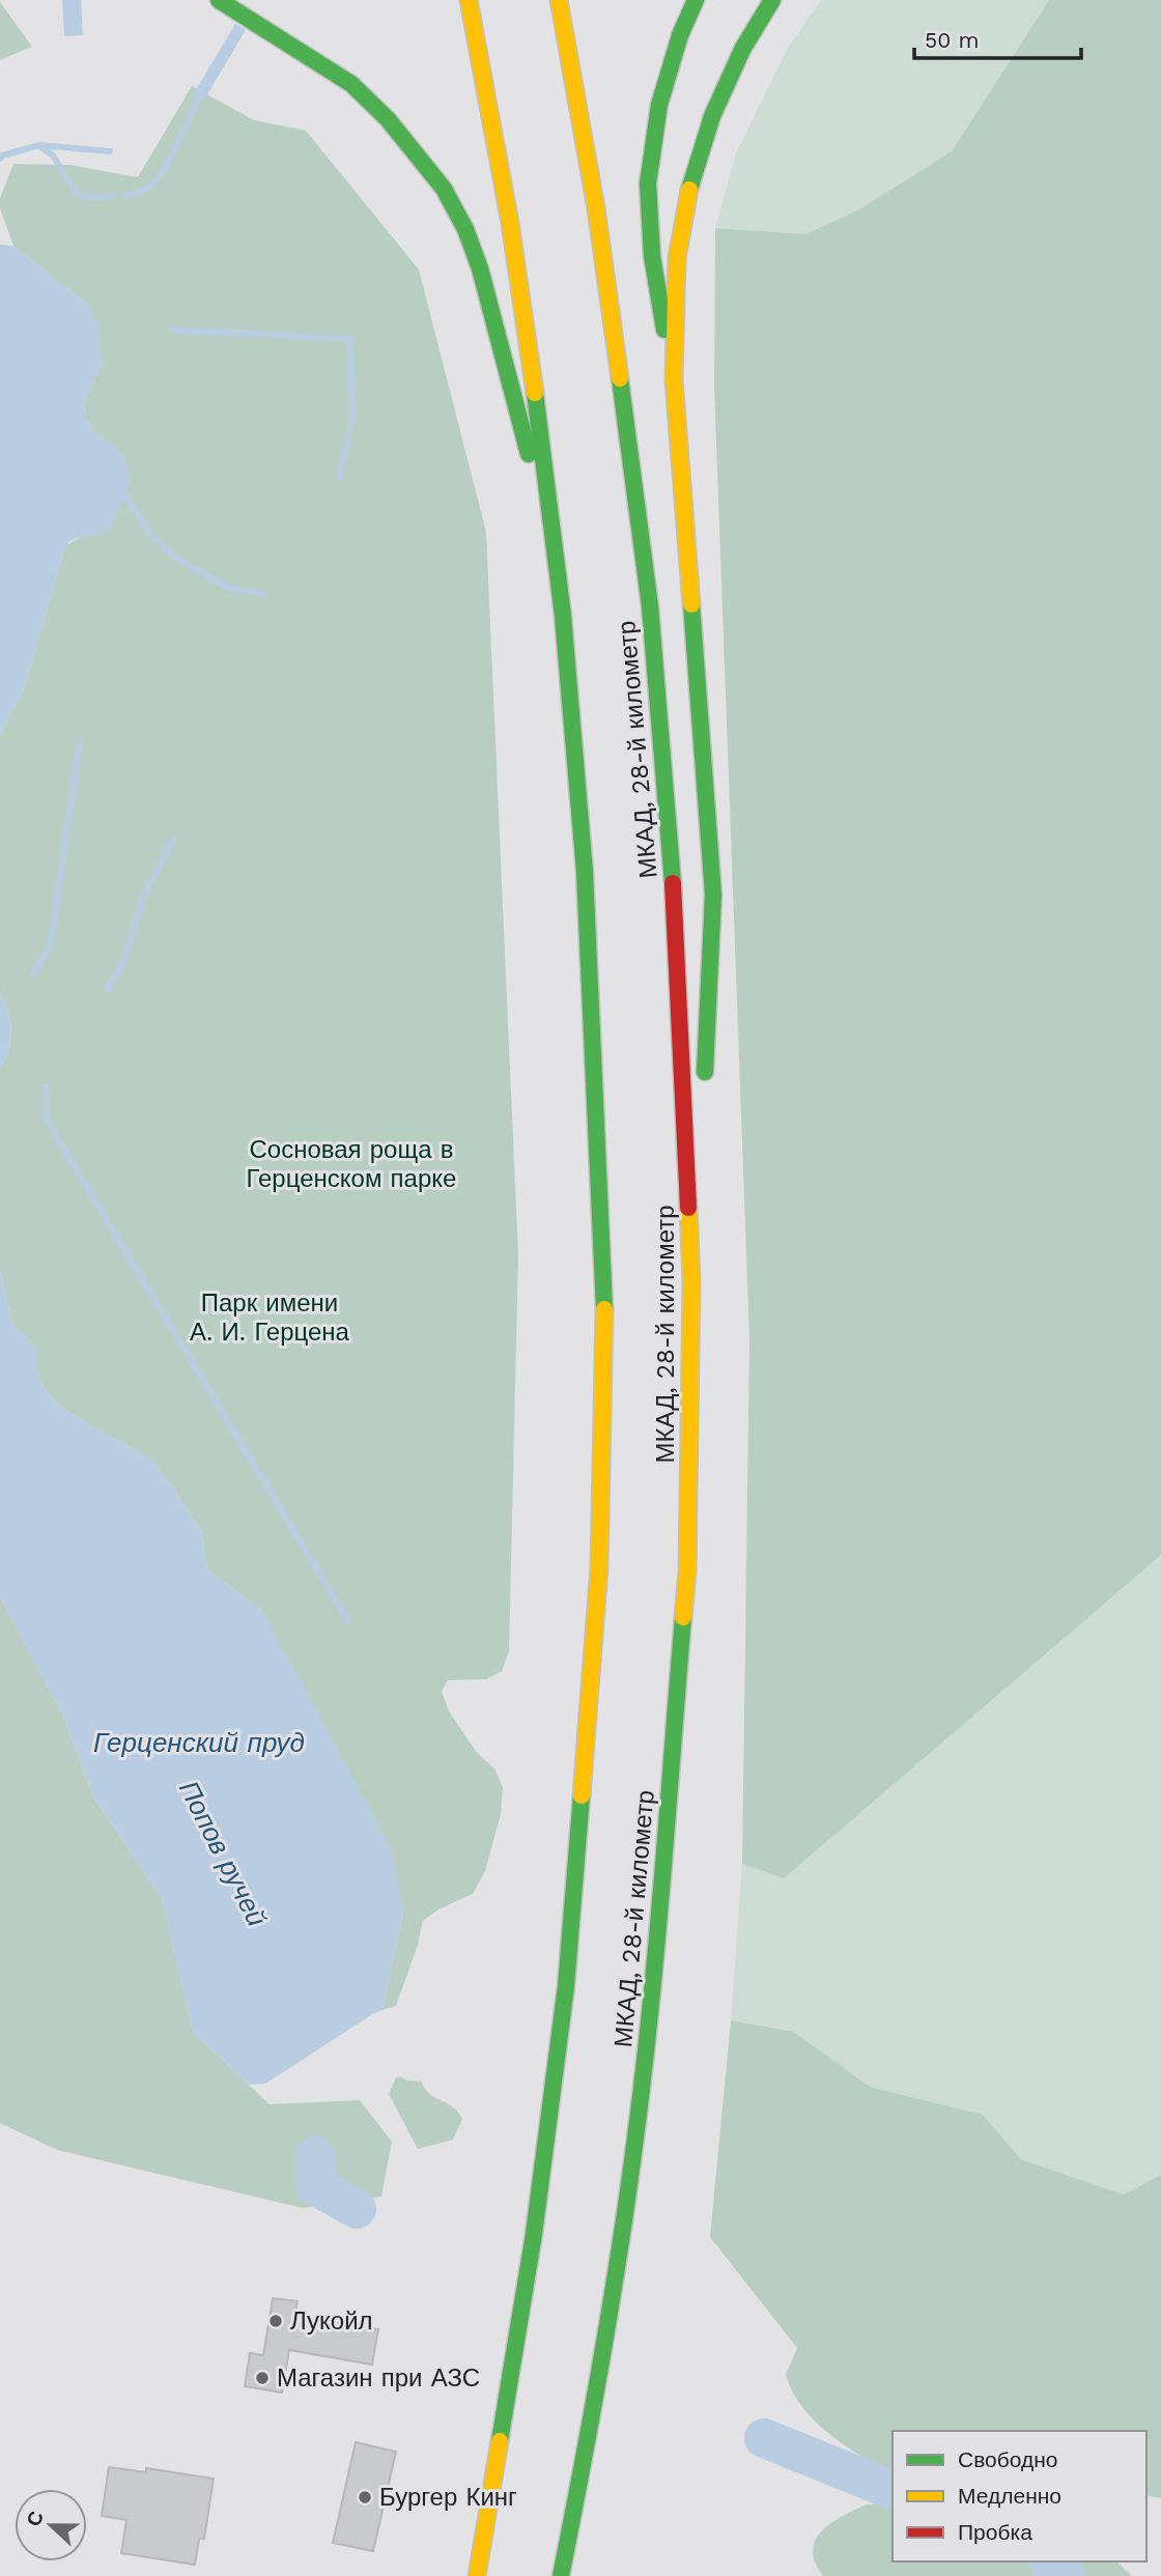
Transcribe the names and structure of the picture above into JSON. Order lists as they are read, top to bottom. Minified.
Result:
{"streets":{"main road":["МКАД, 28-й километр"]},"water":["Герценский пруд","Попов ручей"],"parks":["Сосновая роща в Герценском парке","Парк имени А. И. Герцена"],"places":["Лукойл","Магазин при АЗС","Бургер Кинг"],"legend":["Свободно","Медленно","Пробка"],"scale_bar":"50 m","north":"left"}
